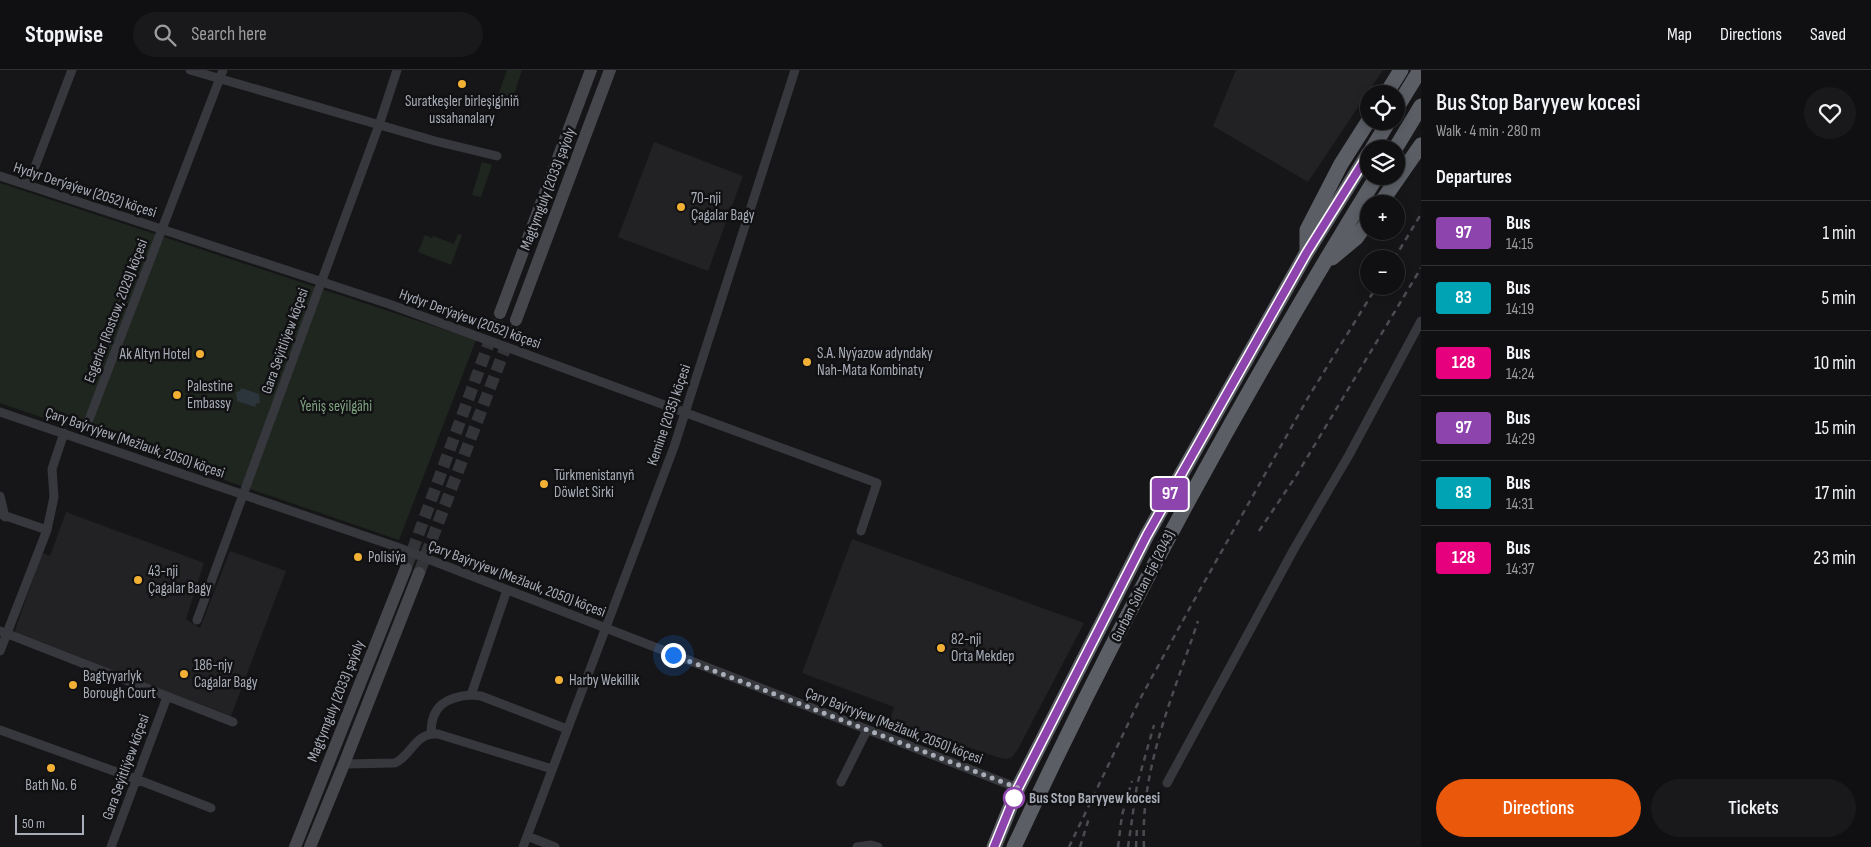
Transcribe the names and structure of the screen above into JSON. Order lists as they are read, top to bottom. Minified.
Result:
{"streets":{"highway":["Gurban Soltan Eje (2043)"],"main road":["Magtymguly (2033) şaýoly"],"street":["Hydyr Derýaýew (2052) köçesi","Esgerler (Rostow, 2029) köçesi","Gara Seýitliýew köçesi","Kemine (2035) köçesi","Çary Baýryýew (Mežlauk, 2050) köçesi"]},"crossings":[["Hydyr Derýaýew (2052) köçesi","Esgerler (Rostow, 2029) köçesi"],["Hydyr Derýaýew (2052) köçesi","Gara Seýitliýew köçesi"],["Hydyr Derýaýew (2052) köçesi","Kemine (2035) köçesi"],["Gara Seýitliýew köçesi","Çary Baýryýew (Mežlauk, 2050) köçesi"],["Kemine (2035) köçesi","Çary Baýryýew (Mežlauk, 2050) köçesi"],["Çary Baýryýew (Mežlauk, 2050) köçesi","Gurban Soltan Eje (2043)"]],"parks":["Ýeňiş seýilgähi"],"places":["Suratkeşler birleşiginiň ussahanalary","70-nji Çagalar Bagy","Ak Altyn Hotel","S.A. Nyýazow adyndaky Nah-Mata Kombinaty","Palestine Embassy","Türkmenistanyň Döwlet Sirki","Polisiýa","43-nji Çagalar Bagy","82-nji Orta Mekdep","186-njy Cagalar Bagy","Harby Wekillik","Bagtyyarlyk Borough Court","Bath No. 6","Bus Stop Baryyew kocesi"],"lines":["bus line 97"],"scale_bar":"50 m","page":{"header":"Stopwise","search":"Search here","nav":["Map","Directions","Saved"],"on_map":"97","heading":[["Bus Stop Baryyew kocesi","Walk · 4 min · 280 m"],"Departures"],"map_buttons":["+","−"],"list":[{"mark":"97","name":"Bus","note":"14:15","value":"1 min"},{"mark":"83","name":"Bus","note":"14:19","value":"5 min"},{"mark":"128","name":"Bus","note":"14:24","value":"10 min"},{"mark":"97","name":"Bus","note":"14:29","value":"15 min"},{"mark":"83","name":"Bus","note":"14:31","value":"17 min"},{"mark":"128","name":"Bus","note":"14:37","value":"23 min"}],"buttons":["Directions","Tickets"],"scale":"50 m"}}
